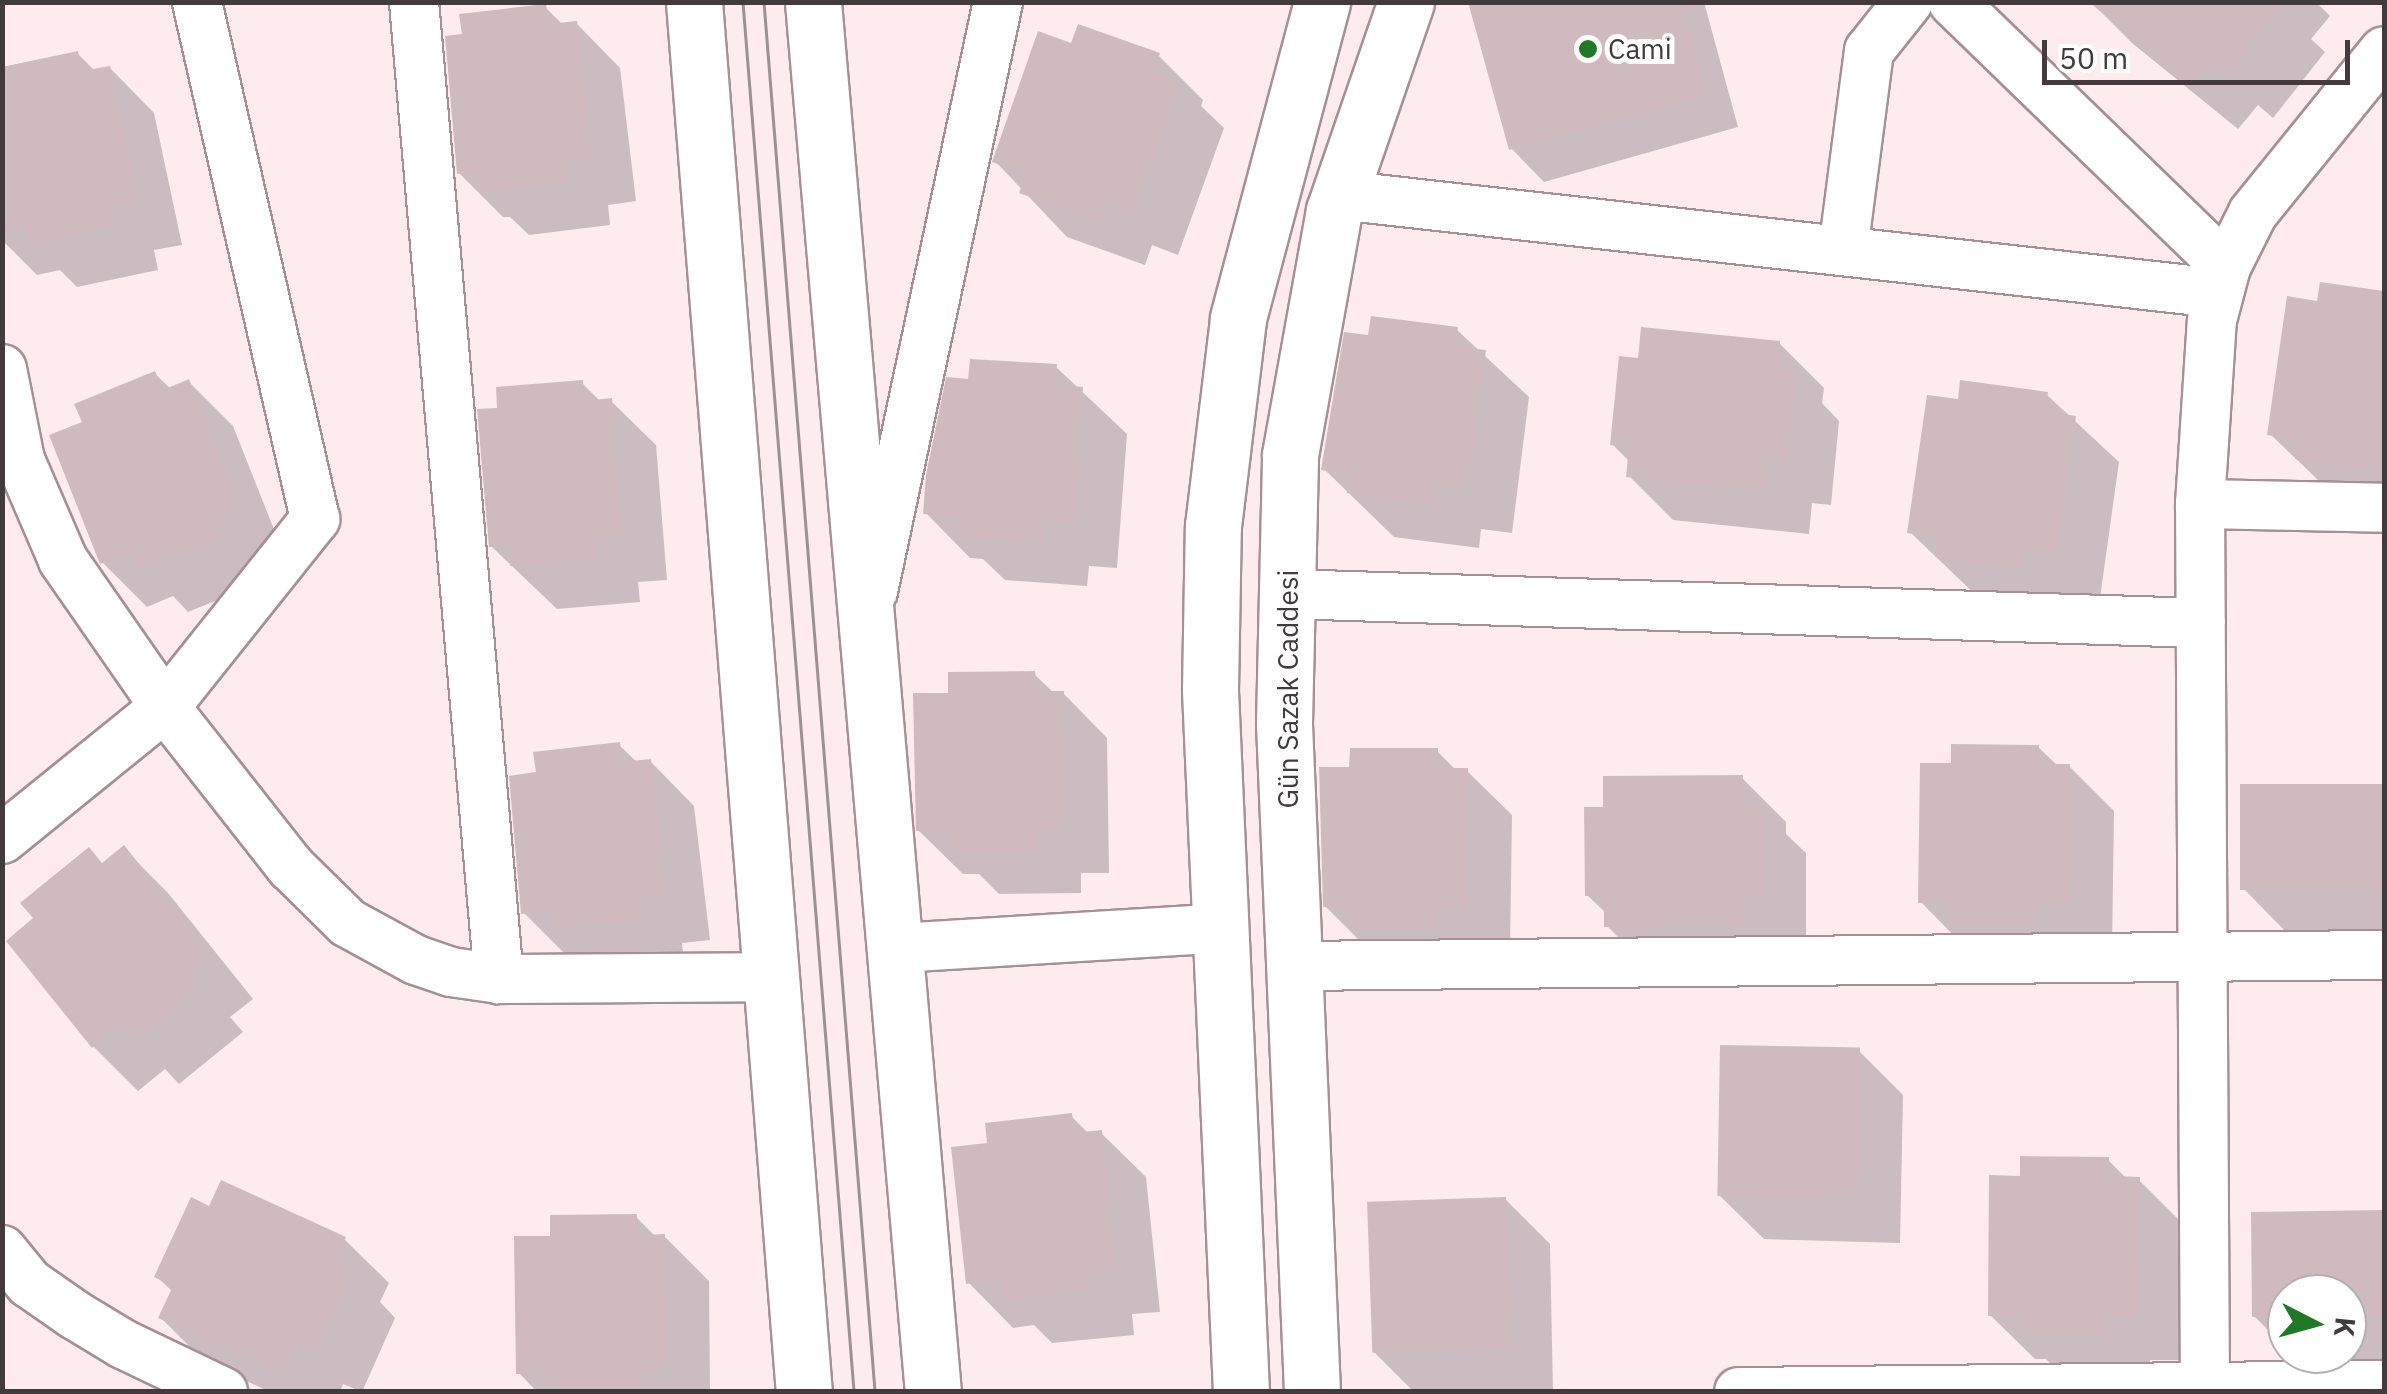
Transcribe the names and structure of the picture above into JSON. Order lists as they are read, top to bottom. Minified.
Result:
{"streets":{"street":["Gün Sazak Caddesi"]},"places":["Cami"],"scale_bar":"50 m","north":"right"}
